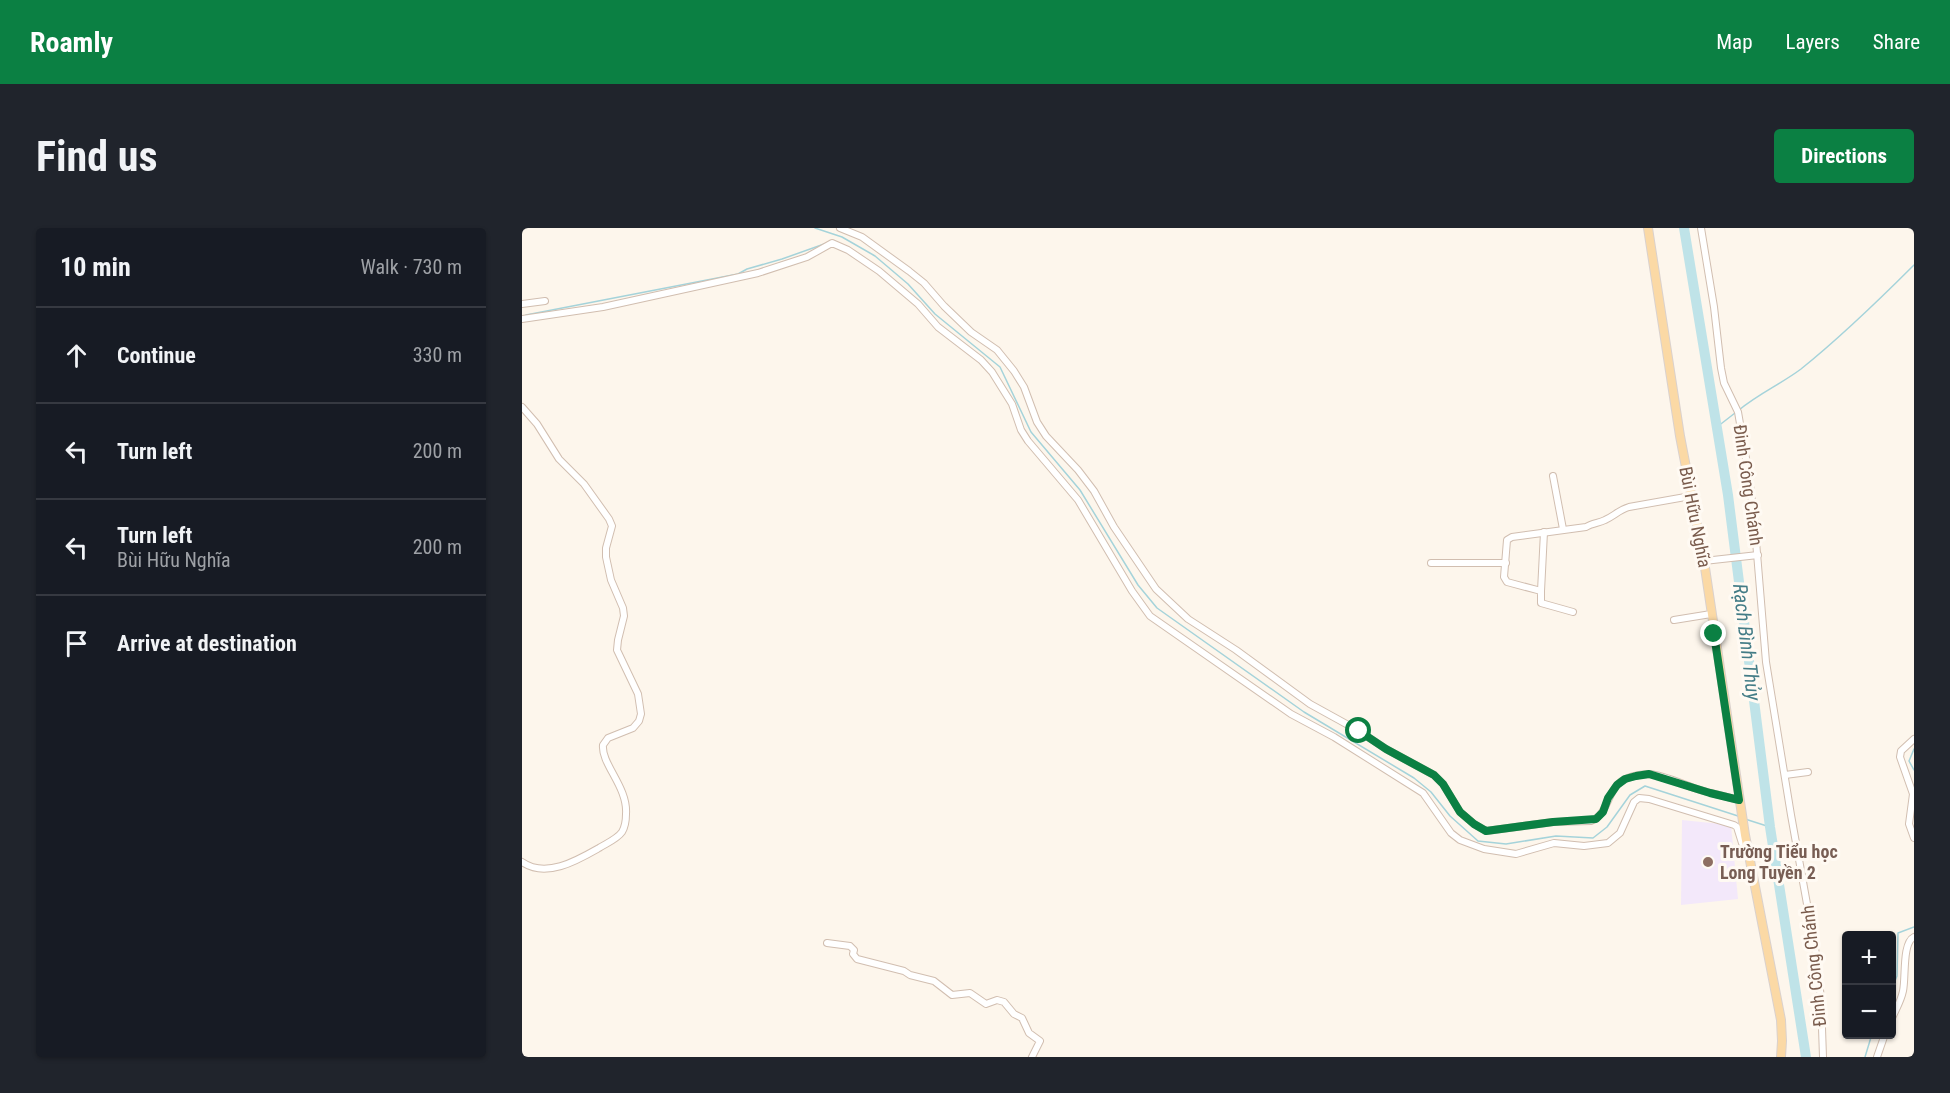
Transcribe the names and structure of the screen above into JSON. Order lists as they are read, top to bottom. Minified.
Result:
{"streets":{"main road":["Bùi Hữu Nghĩa"],"street":["Đinh Công Chánh"]},"water":["Rạch Bình Thủy"],"places":["Trường Tiểu học Long Tuyền 2"],"page":{"header":"Roamly","nav":["Map","Layers","Share"],"buttons":"Directions","title":"Find us","heading":["10 min","Walk · 730 m"],"list":[["Continue","330 m"],["Turn left","200 m"],["Turn left","Bùi Hữu Nghĩa","200 m"],"Arrive at destination"],"map_buttons":["+","−"]}}
